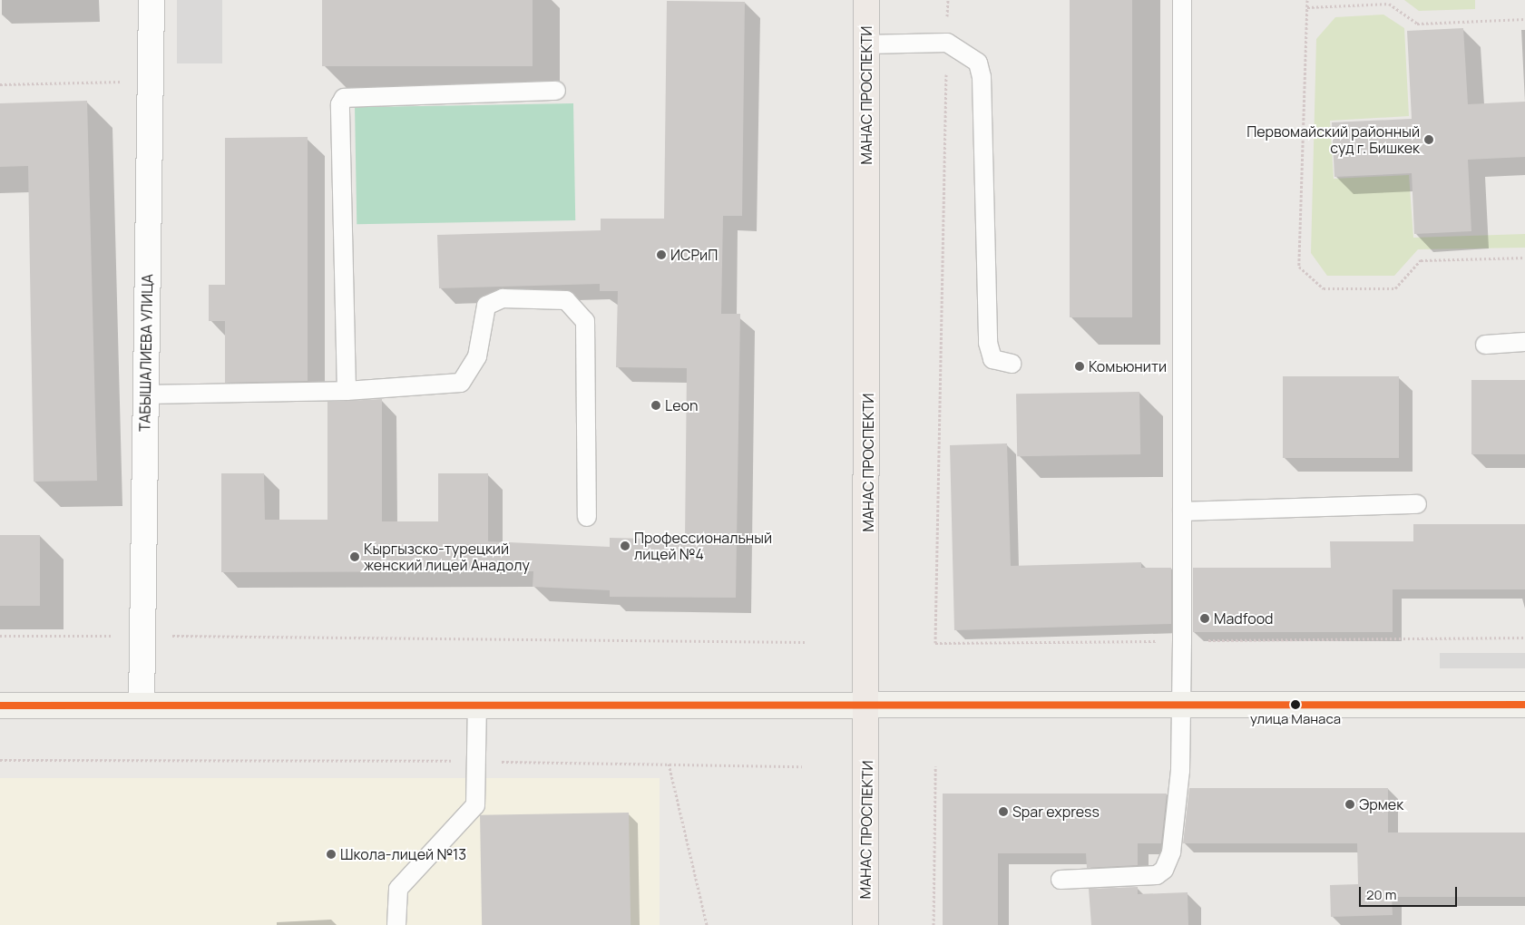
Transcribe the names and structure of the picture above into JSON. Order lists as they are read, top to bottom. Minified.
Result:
{"streets":{"main road":["МАНАС ПРОСПЕКТИ"],"street":["ТАБЫШАЛИЕВА УЛИЦА"]},"places":["Первомайский районный суд г. Бишкек","ИСРиП","Комьюнити","Leon","Профессиональный лицей №4","Кыргызско-турецкий женский лицей Анадолу","Madfood","улица Манаса","Эрмек","Spar express","Школа-лицей №13"],"scale_bar":"20 m"}
